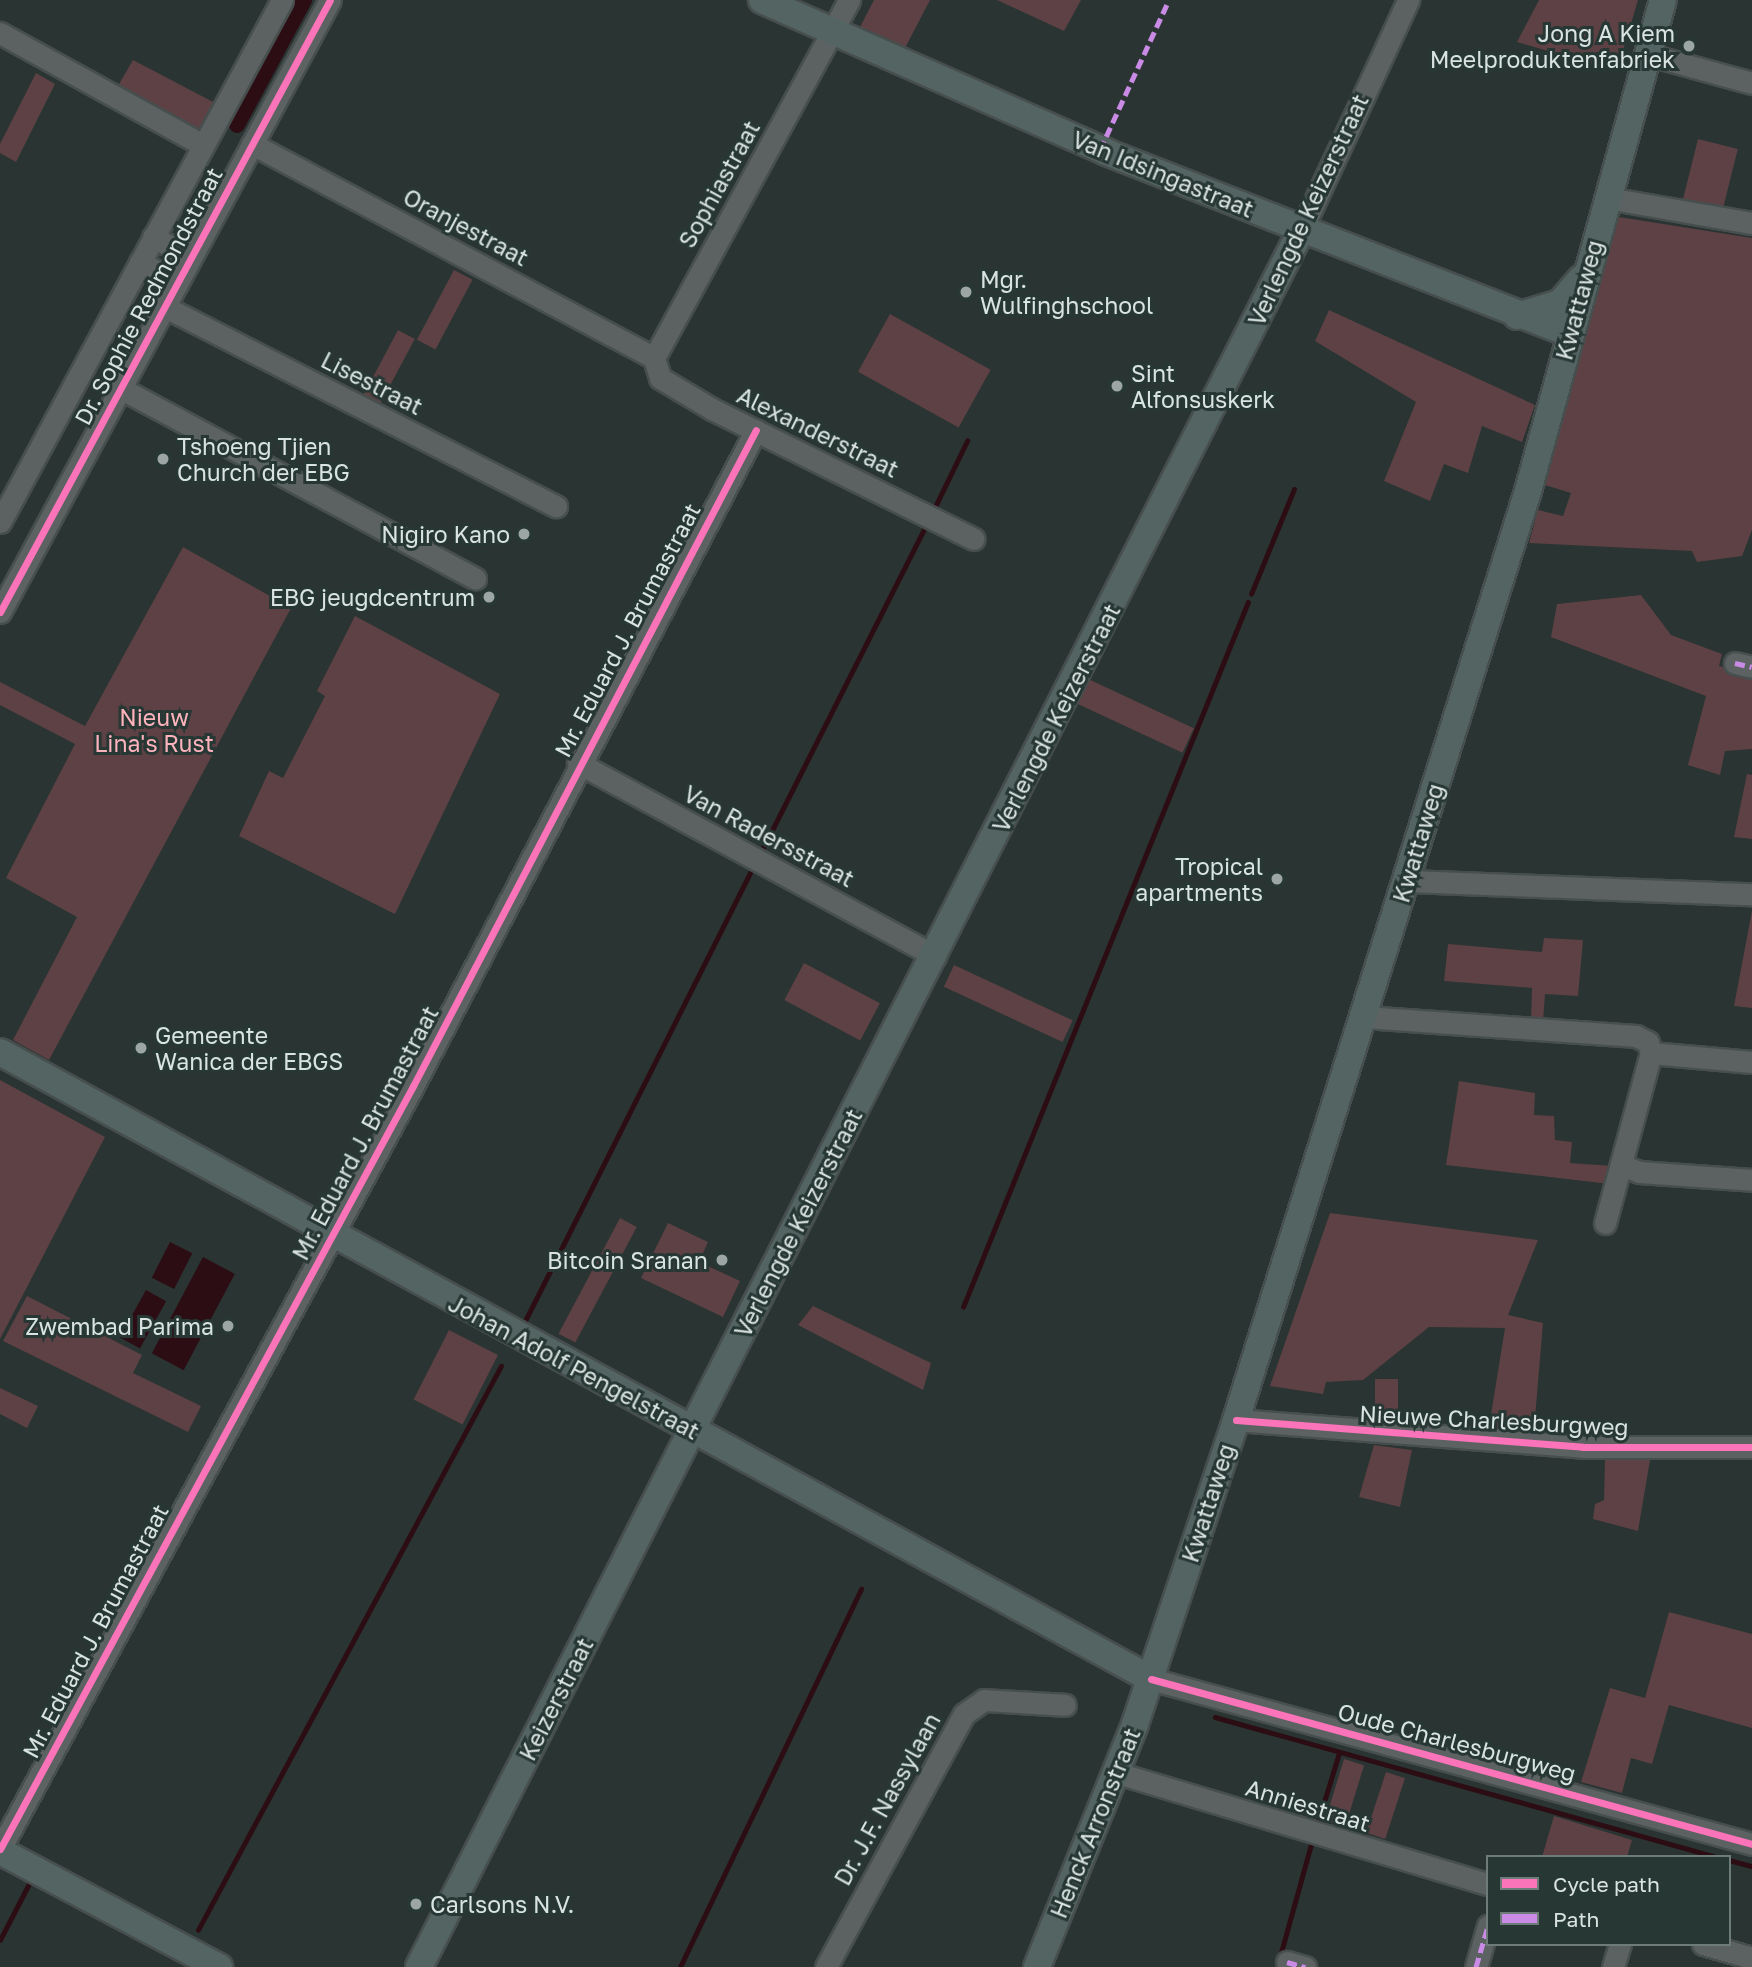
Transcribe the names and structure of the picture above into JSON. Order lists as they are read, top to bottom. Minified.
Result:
{"streets":{"main road":["Van Idsingastraat","Verlengde Keizerstraat","Kwattaweg","Johan Adolf Pengelstraat","Keizerstraat","Henck Arronstraat"],"street":["Sophiastraat","Oranjestraat","Dr. Sophie Redmondstraat","Lisestraat","Alexanderstraat","Mr. Eduard J. Brumastraat","Van Radersstraat","Nieuwe Charlesburgweg","Oude Charlesburgweg","Dr. J.F. Nassylaan","Anniestraat"]},"crossings":[["Van Idsingastraat","Sophiastraat"],["Van Idsingastraat","Verlengde Keizerstraat"],["Van Idsingastraat","Kwattaweg"],["Sophiastraat","Oranjestraat"],["Sophiastraat","Alexanderstraat"],["Verlengde Keizerstraat","Van Radersstraat"],["Verlengde Keizerstraat","Johan Adolf Pengelstraat"],["Verlengde Keizerstraat","Keizerstraat"],["Oranjestraat","Dr. Sophie Redmondstraat"],["Oranjestraat","Alexanderstraat"],["Dr. Sophie Redmondstraat","Lisestraat"],["Kwattaweg","Johan Adolf Pengelstraat"],["Kwattaweg","Nieuwe Charlesburgweg"],["Kwattaweg","Oude Charlesburgweg"],["Kwattaweg","Henck Arronstraat"],["Alexanderstraat","Mr. Eduard J. Brumastraat"],["Mr. Eduard J. Brumastraat","Van Radersstraat"],["Mr. Eduard J. Brumastraat","Johan Adolf Pengelstraat"],["Johan Adolf Pengelstraat","Keizerstraat"],["Johan Adolf Pengelstraat","Oude Charlesburgweg"],["Johan Adolf Pengelstraat","Henck Arronstraat"],["Oude Charlesburgweg","Henck Arronstraat"],["Anniestraat","Henck Arronstraat"]],"parks":["Nieuw Lina's Rust"],"places":["Jong A Kiem Meelproduktenfabriek","Mgr. Wulfinghschool","Sint Alfonsuskerk","Tshoeng Tjien Church der EBG","Nigiro Kano","EBG jeugdcentrum","Tropical apartments","Gemeente Wanica der EBGS","Bitcoin Sranan","Zwembad Parima","Carlsons N.V."],"legend":["Cycle path","Path"]}
